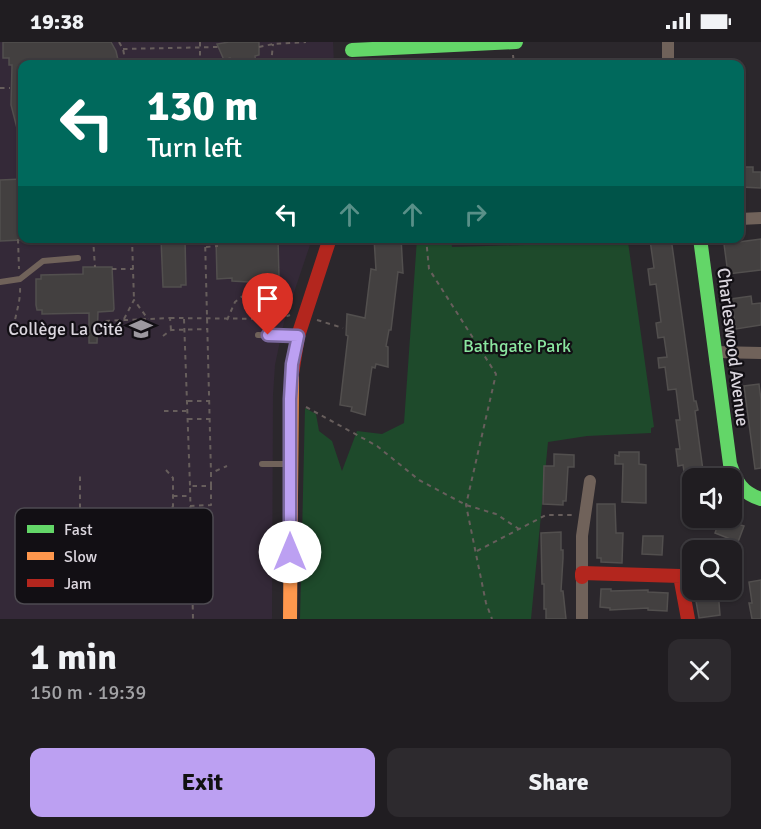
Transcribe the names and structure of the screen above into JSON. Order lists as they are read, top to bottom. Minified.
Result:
{"streets":{"street":["Charleswood Avenue"]},"parks":["Bathgate Park"],"places":{"school or university":["Collège La Cité"]},"legend":["Fast","Slow","Jam"],"page":{"status":"19:38","turn":["130 m","Turn left"],"heading":["1 min","150 m · 19:39"],"buttons":["Exit","Share"]}}
